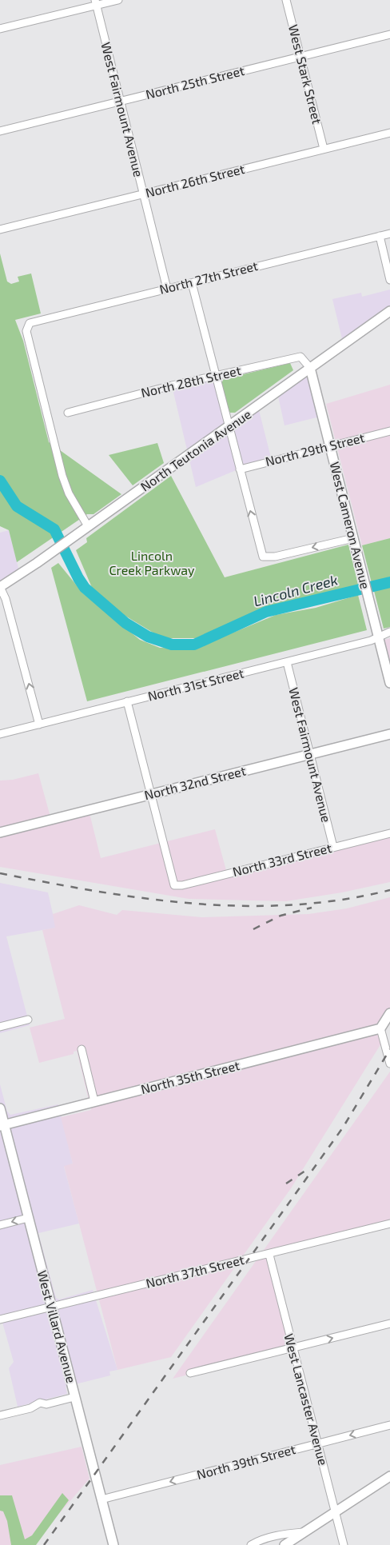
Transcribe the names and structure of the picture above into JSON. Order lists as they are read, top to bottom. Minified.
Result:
{"streets":{"street":["West Stark Street","North 25th Street","West Fairmount Avenue","North 26th Street","North 27th Street","North 28th Street","North 29th Street","North Teutonia Avenue","West Cameron Avenue","North 31st Street","North 32nd Street","North 33rd Street","North 35th Street","North 37th Street","West Villard Avenue","West Lancaster Avenue","North 39th Street"]},"crossings":[["West Stark Street","North 25th Street"],["West Stark Street","North 26th Street"],["North 25th Street","West Fairmount Avenue"],["West Fairmount Avenue","North 26th Street"],["West Fairmount Avenue","North 27th Street"],["West Fairmount Avenue","North 31st Street"],["West Fairmount Avenue","North 32nd Street"],["West Fairmount Avenue","North 33rd Street"],["North 27th Street","North Teutonia Avenue"],["North 28th Street","North Teutonia Avenue"],["North 28th Street","West Cameron Avenue"],["North 29th Street","West Cameron Avenue"],["North Teutonia Avenue","West Cameron Avenue"],["West Cameron Avenue","North 31st Street"],["North 32nd Street","North 33rd Street"],["North 35th Street","West Villard Avenue"],["North 37th Street","West Villard Avenue"],["North 37th Street","West Lancaster Avenue"],["West Villard Avenue","North 39th Street"],["West Lancaster Avenue","North 39th Street"]],"one_way":["North 39th Street"],"water":["Lincoln Creek"],"parks":["Lincoln Creek Parkway"]}
